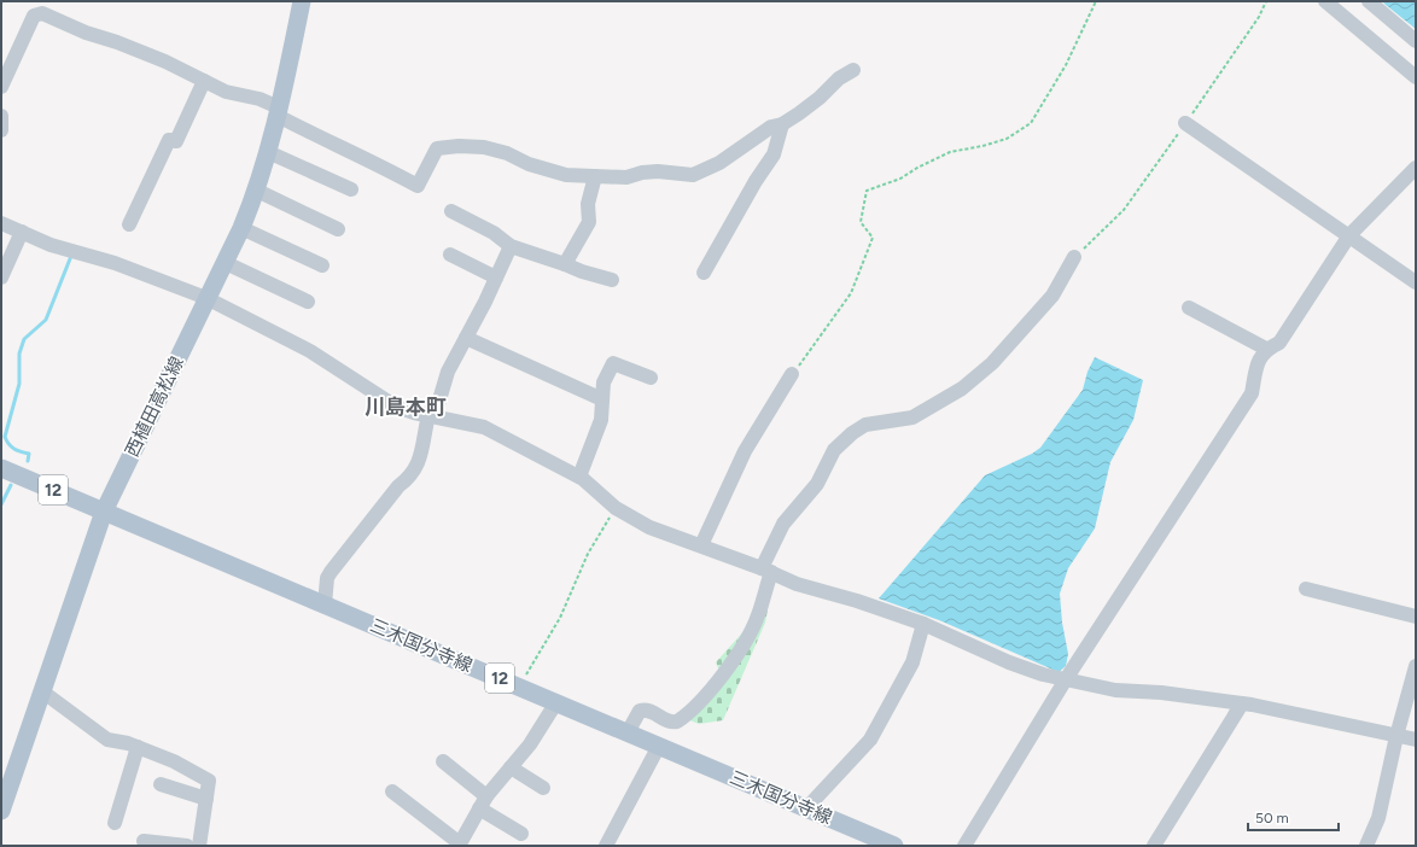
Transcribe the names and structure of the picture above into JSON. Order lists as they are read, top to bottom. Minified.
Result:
{"streets":{"main road":["西植田高松線","12","三木国分寺線"]},"crossings":[["西植田高松線","三木国分寺線"]],"districts":["川島本町"],"scale_bar":"50 m"}
